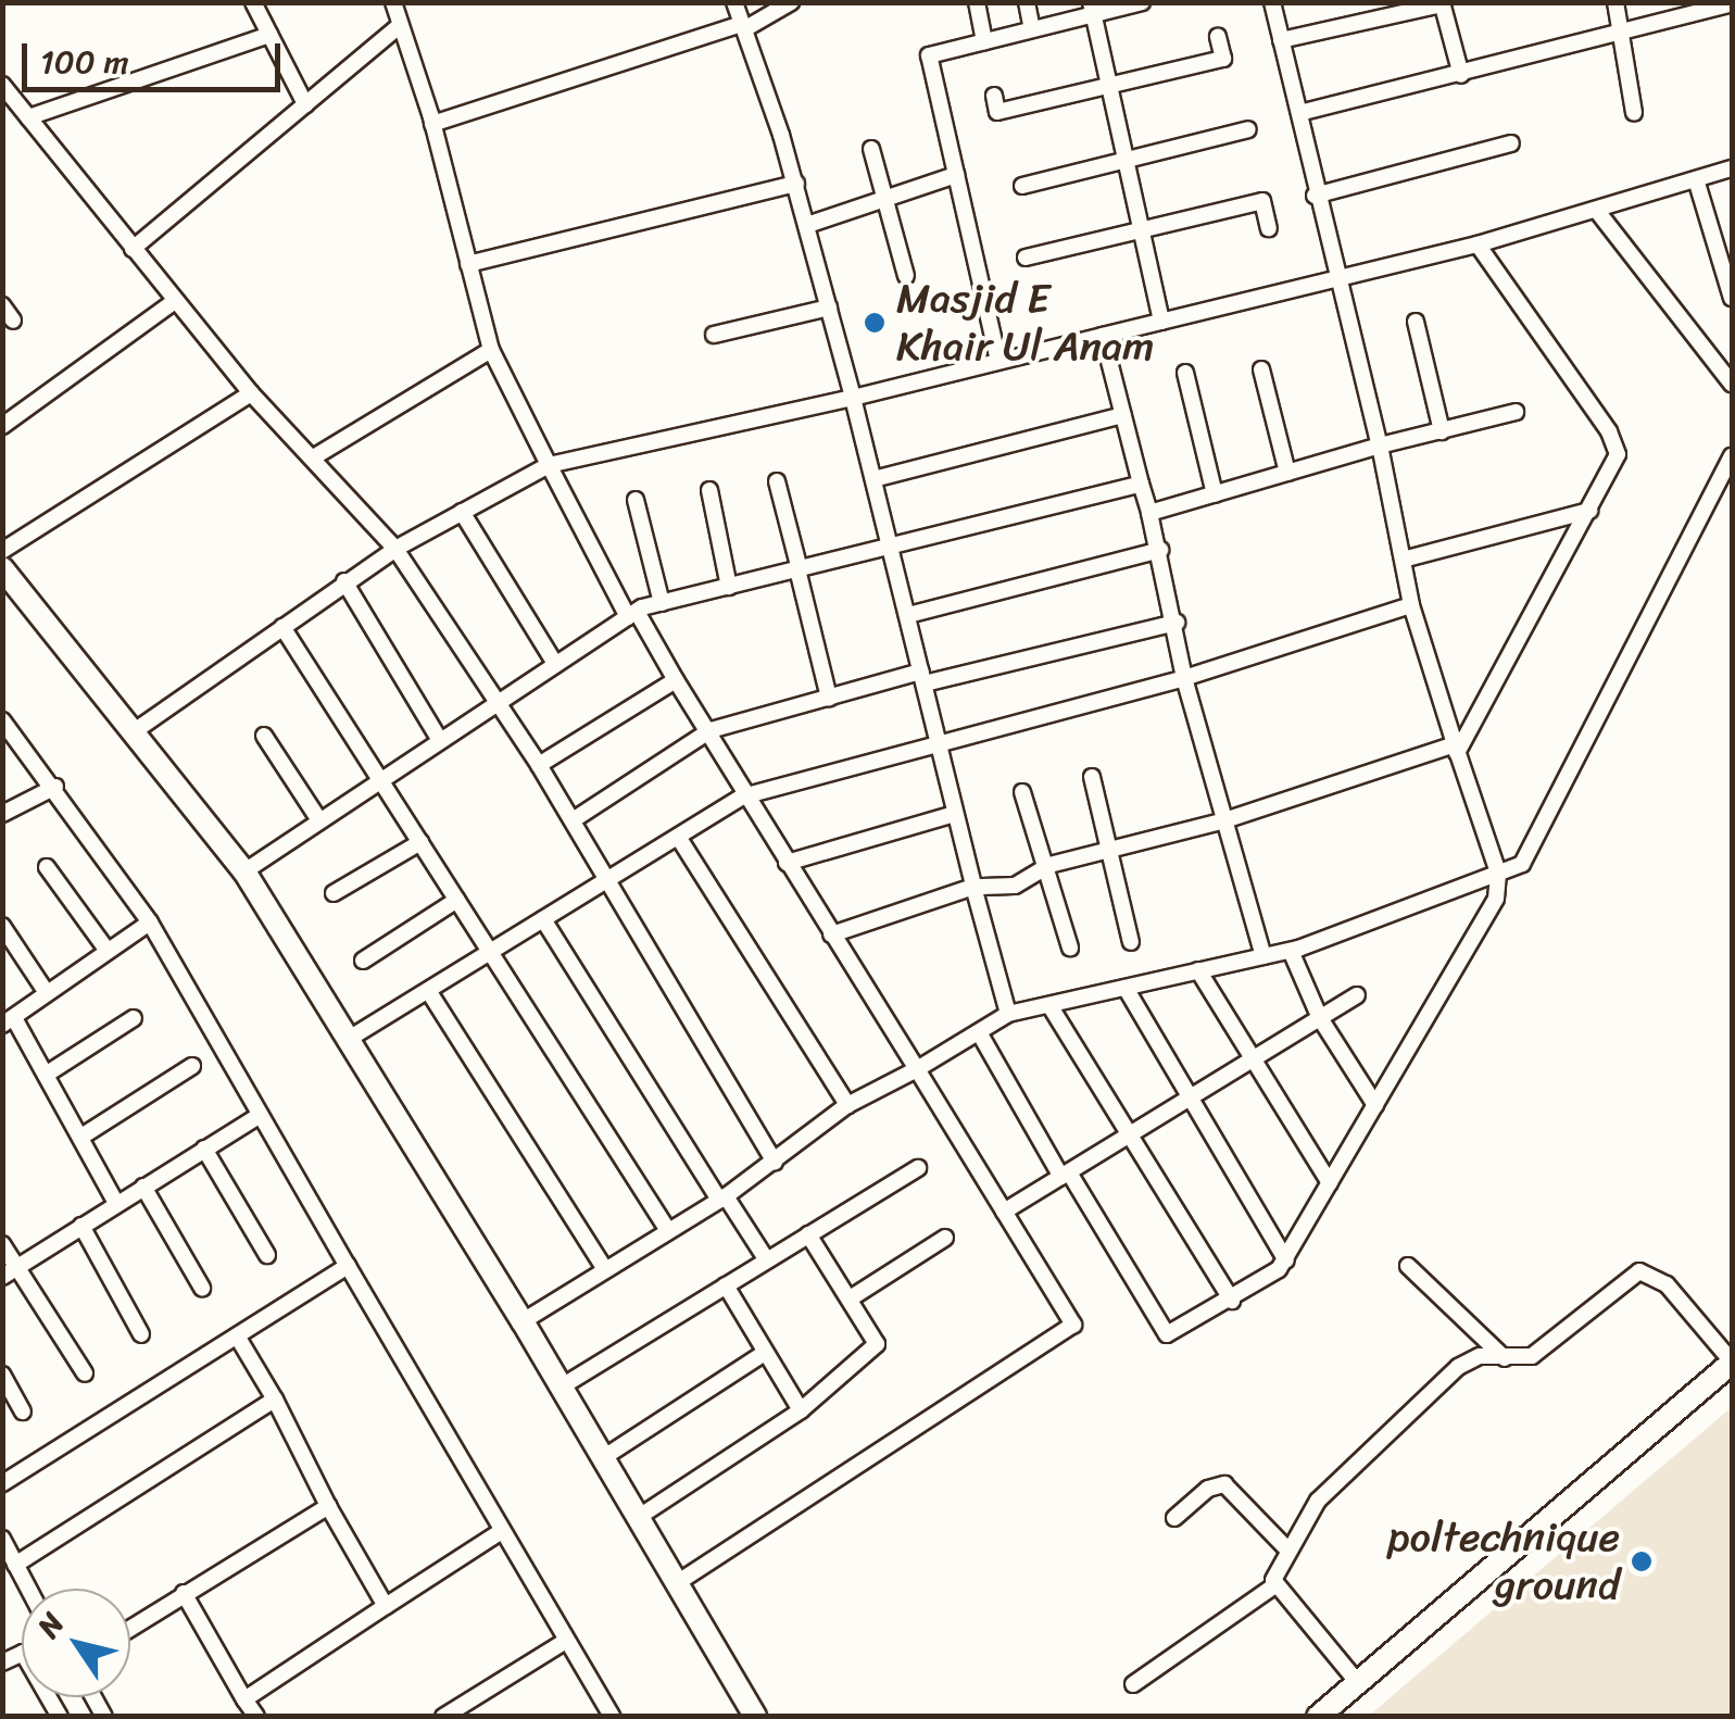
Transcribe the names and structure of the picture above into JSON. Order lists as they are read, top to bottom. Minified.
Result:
{"places":["Masjid E Khair Ul Anam","poltechnique ground"],"scale_bar":"100 m","north":"top left"}
